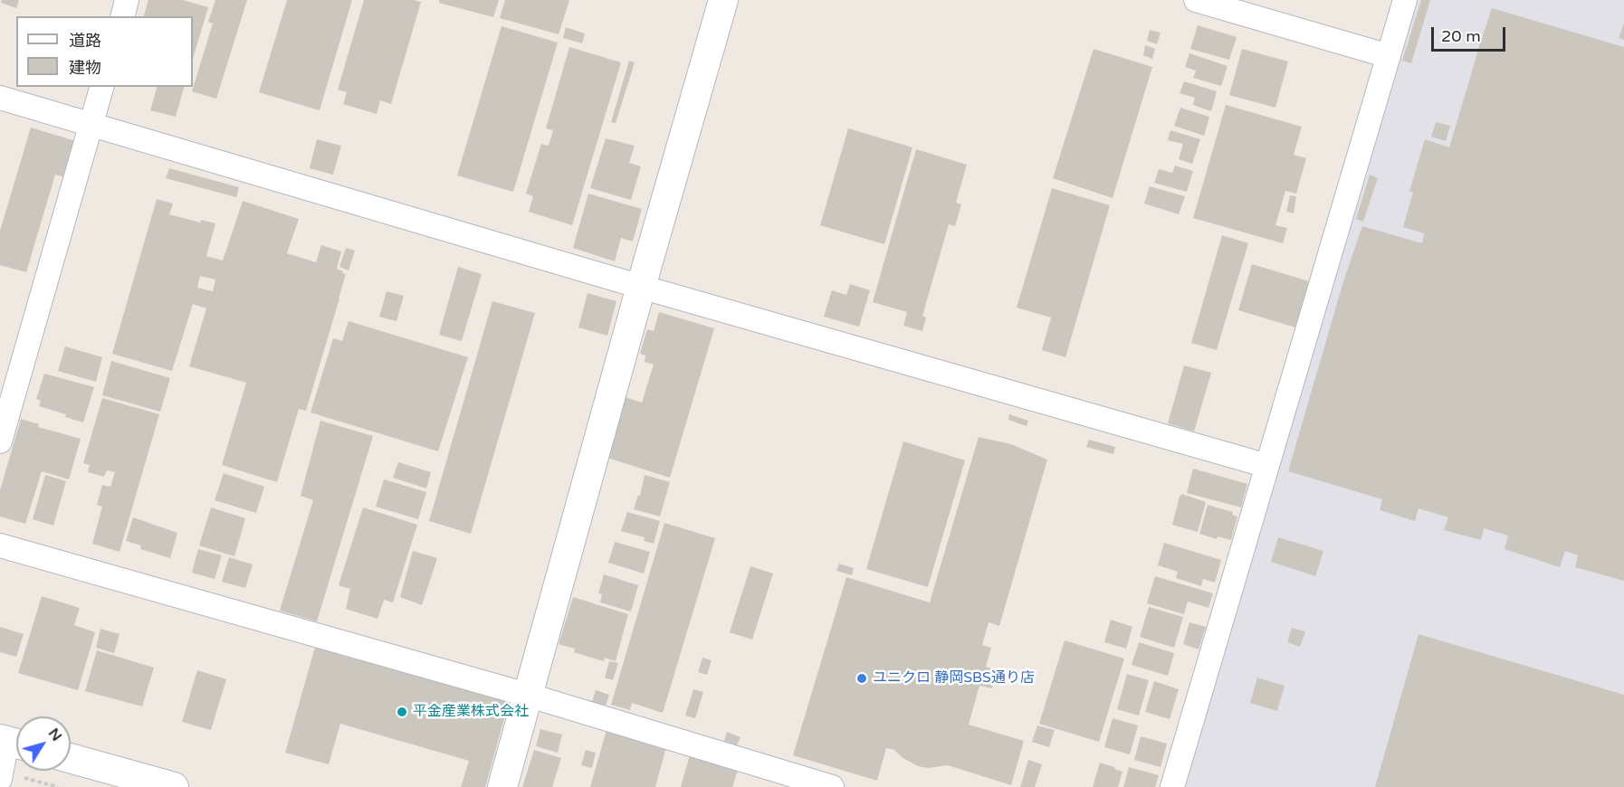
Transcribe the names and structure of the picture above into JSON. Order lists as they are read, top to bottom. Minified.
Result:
{"places":["ユニクロ 静岡SBS通り店","平金産業株式会社"],"legend":["道路","建物"],"scale_bar":"20 m","north":"top right"}
